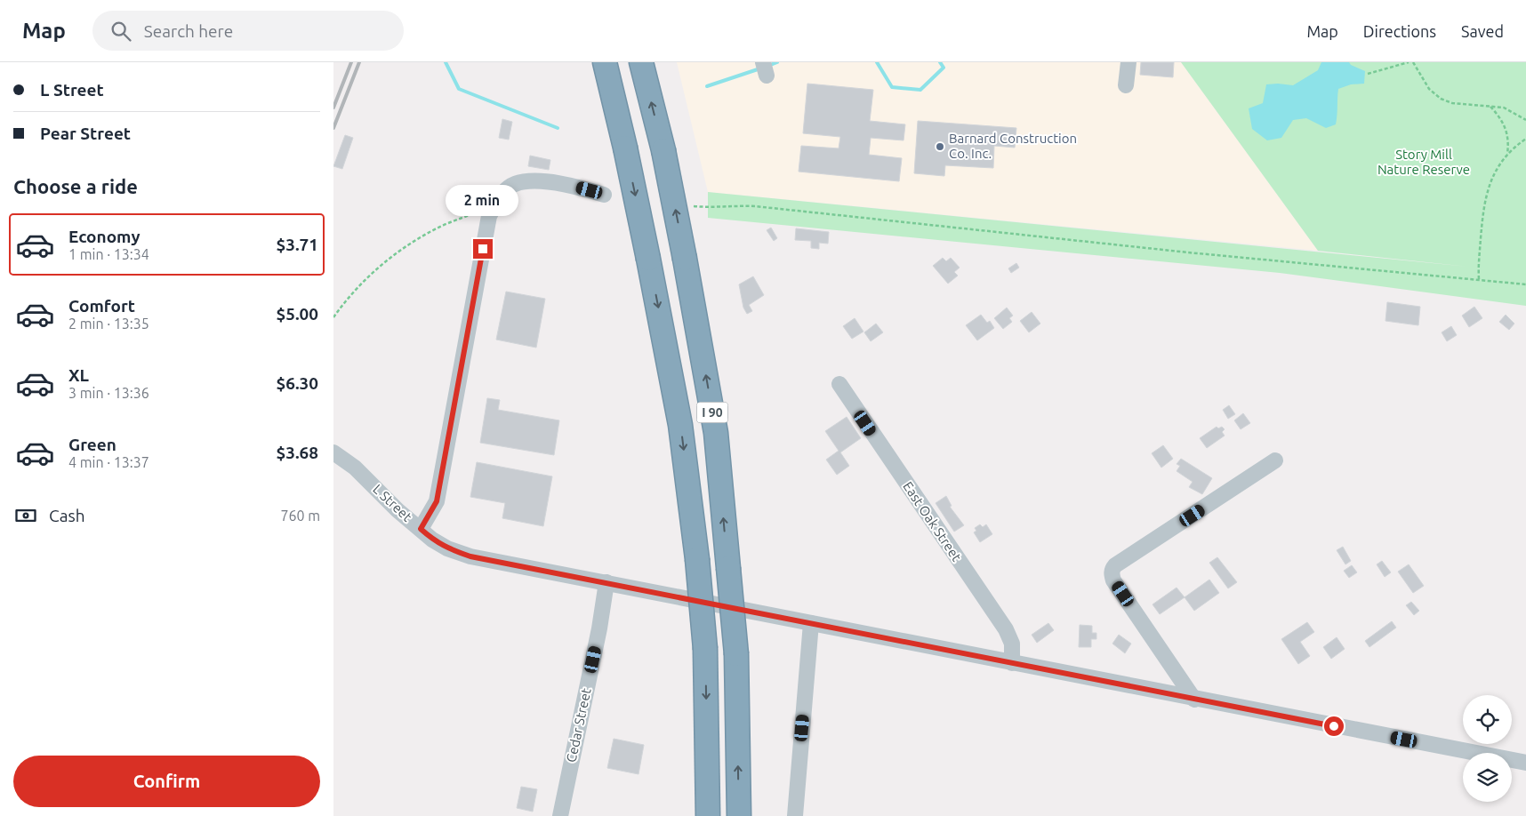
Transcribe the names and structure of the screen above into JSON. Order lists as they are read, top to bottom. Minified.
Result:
{"streets":{"highway":["I 90"],"street":["L Street","East Oak Street","Cedar Street"]},"crossings":[["L Street","East Oak Street"],["L Street","Cedar Street"]],"parks":["Story Mill Nature Reserve"],"places":["Barnard Construction Co. Inc."],"page":{"header":"Map","search":"Search here","nav":["Map","Directions","Saved"],"banner":["L Street","Pear Street"],"heading":"Choose a ride","bubble":"2 min","list":[{"name":"Economy","note":"1 min · 13:34","value":"$3.71"},{"name":"Comfort","note":"2 min · 13:35","value":"$5.00"},{"name":"XL","note":"3 min · 13:36","value":"$6.30"},{"name":"Green","note":"4 min · 13:37","value":"$3.68"}],"pay":["Cash","760 m"],"buttons":"Confirm"}}
